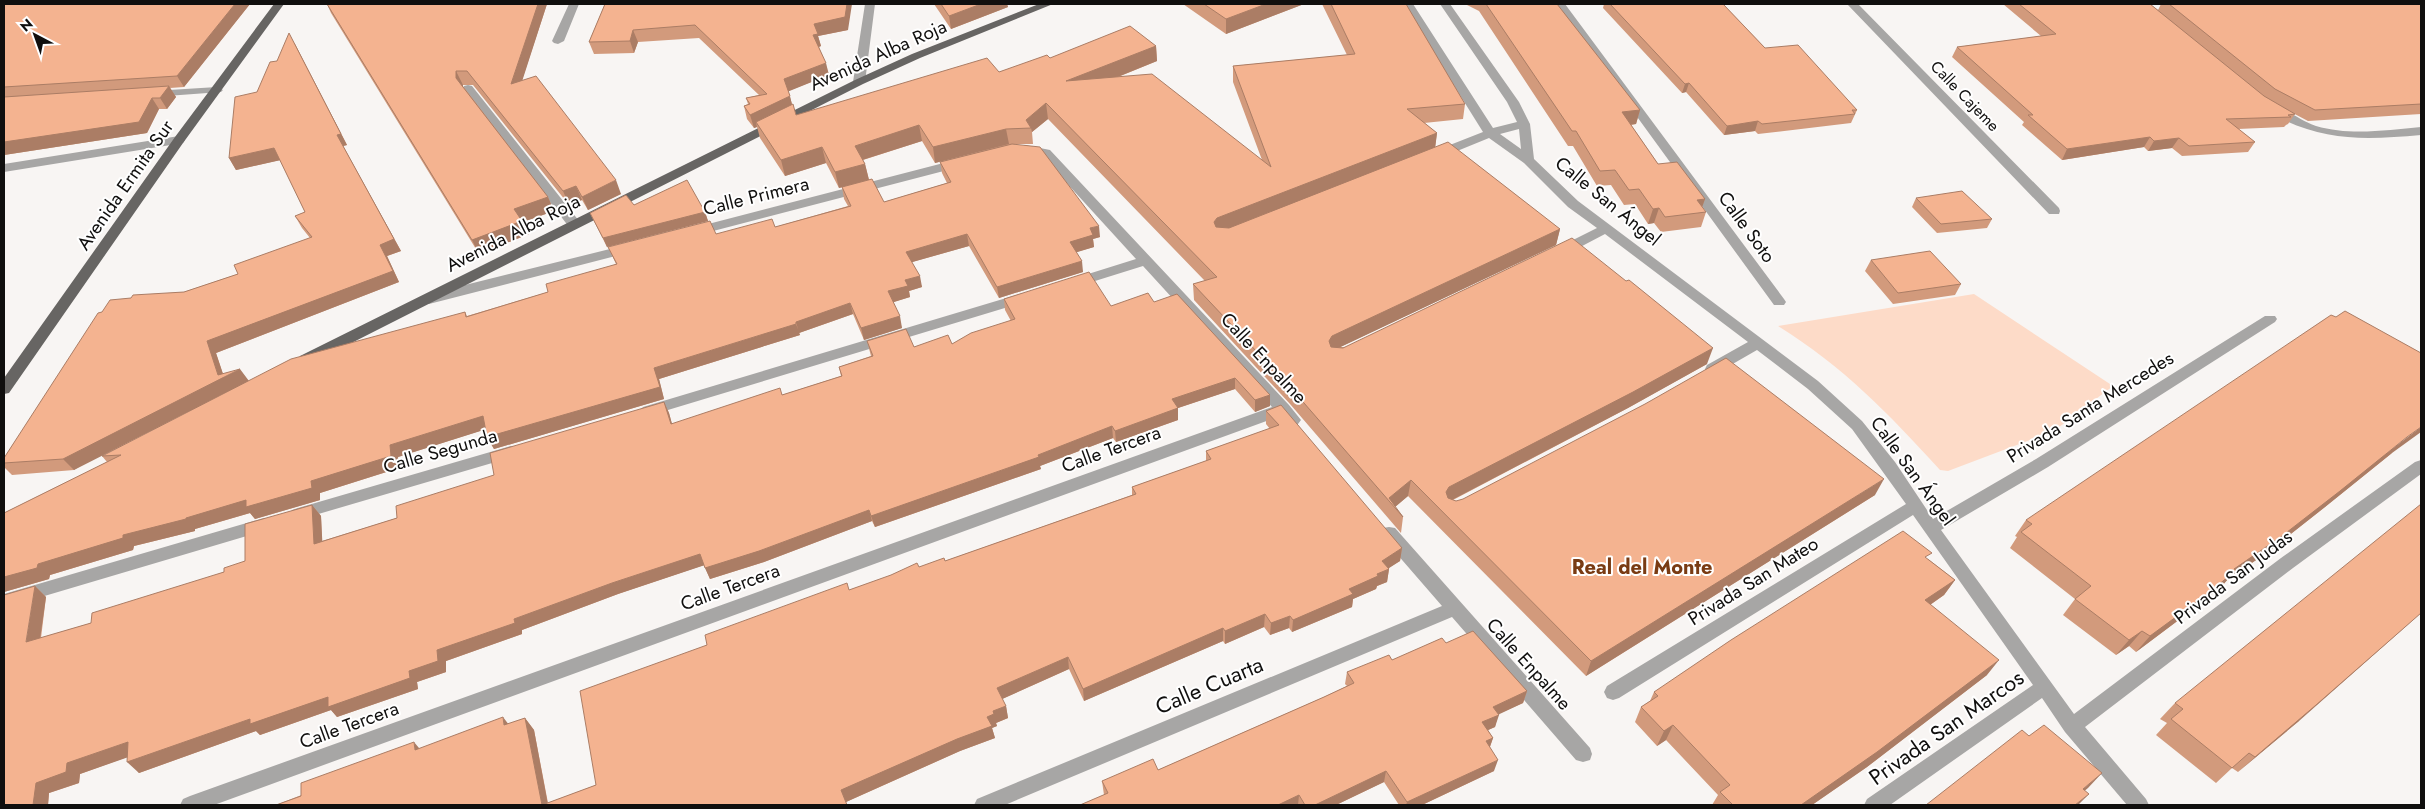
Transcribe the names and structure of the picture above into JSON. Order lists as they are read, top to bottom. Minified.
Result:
{"streets":{"main road":["Avenida Alba Roja","Avenida Ermita Sur"],"street":["Calle Cajeme","Calle Primera","Calle San Ángel","Calle Soto","Calle Enpalme","Privada Santa Mercedes","Calle Tercera","Calle Segunda","Privada San Judas","Privada San Mateo","Calle Cuarta","Privada San Marcos"]},"crossings":[["Calle San Ángel","Privada Santa Mercedes"],["Calle San Ángel","Privada San Judas"],["Calle San Ángel","Privada San Mateo"],["Calle San Ángel","Privada San Marcos"],["Calle Enpalme","Calle Tercera"],["Calle Enpalme","Calle Cuarta"]],"districts":["Real del Monte"],"north":"top left"}
